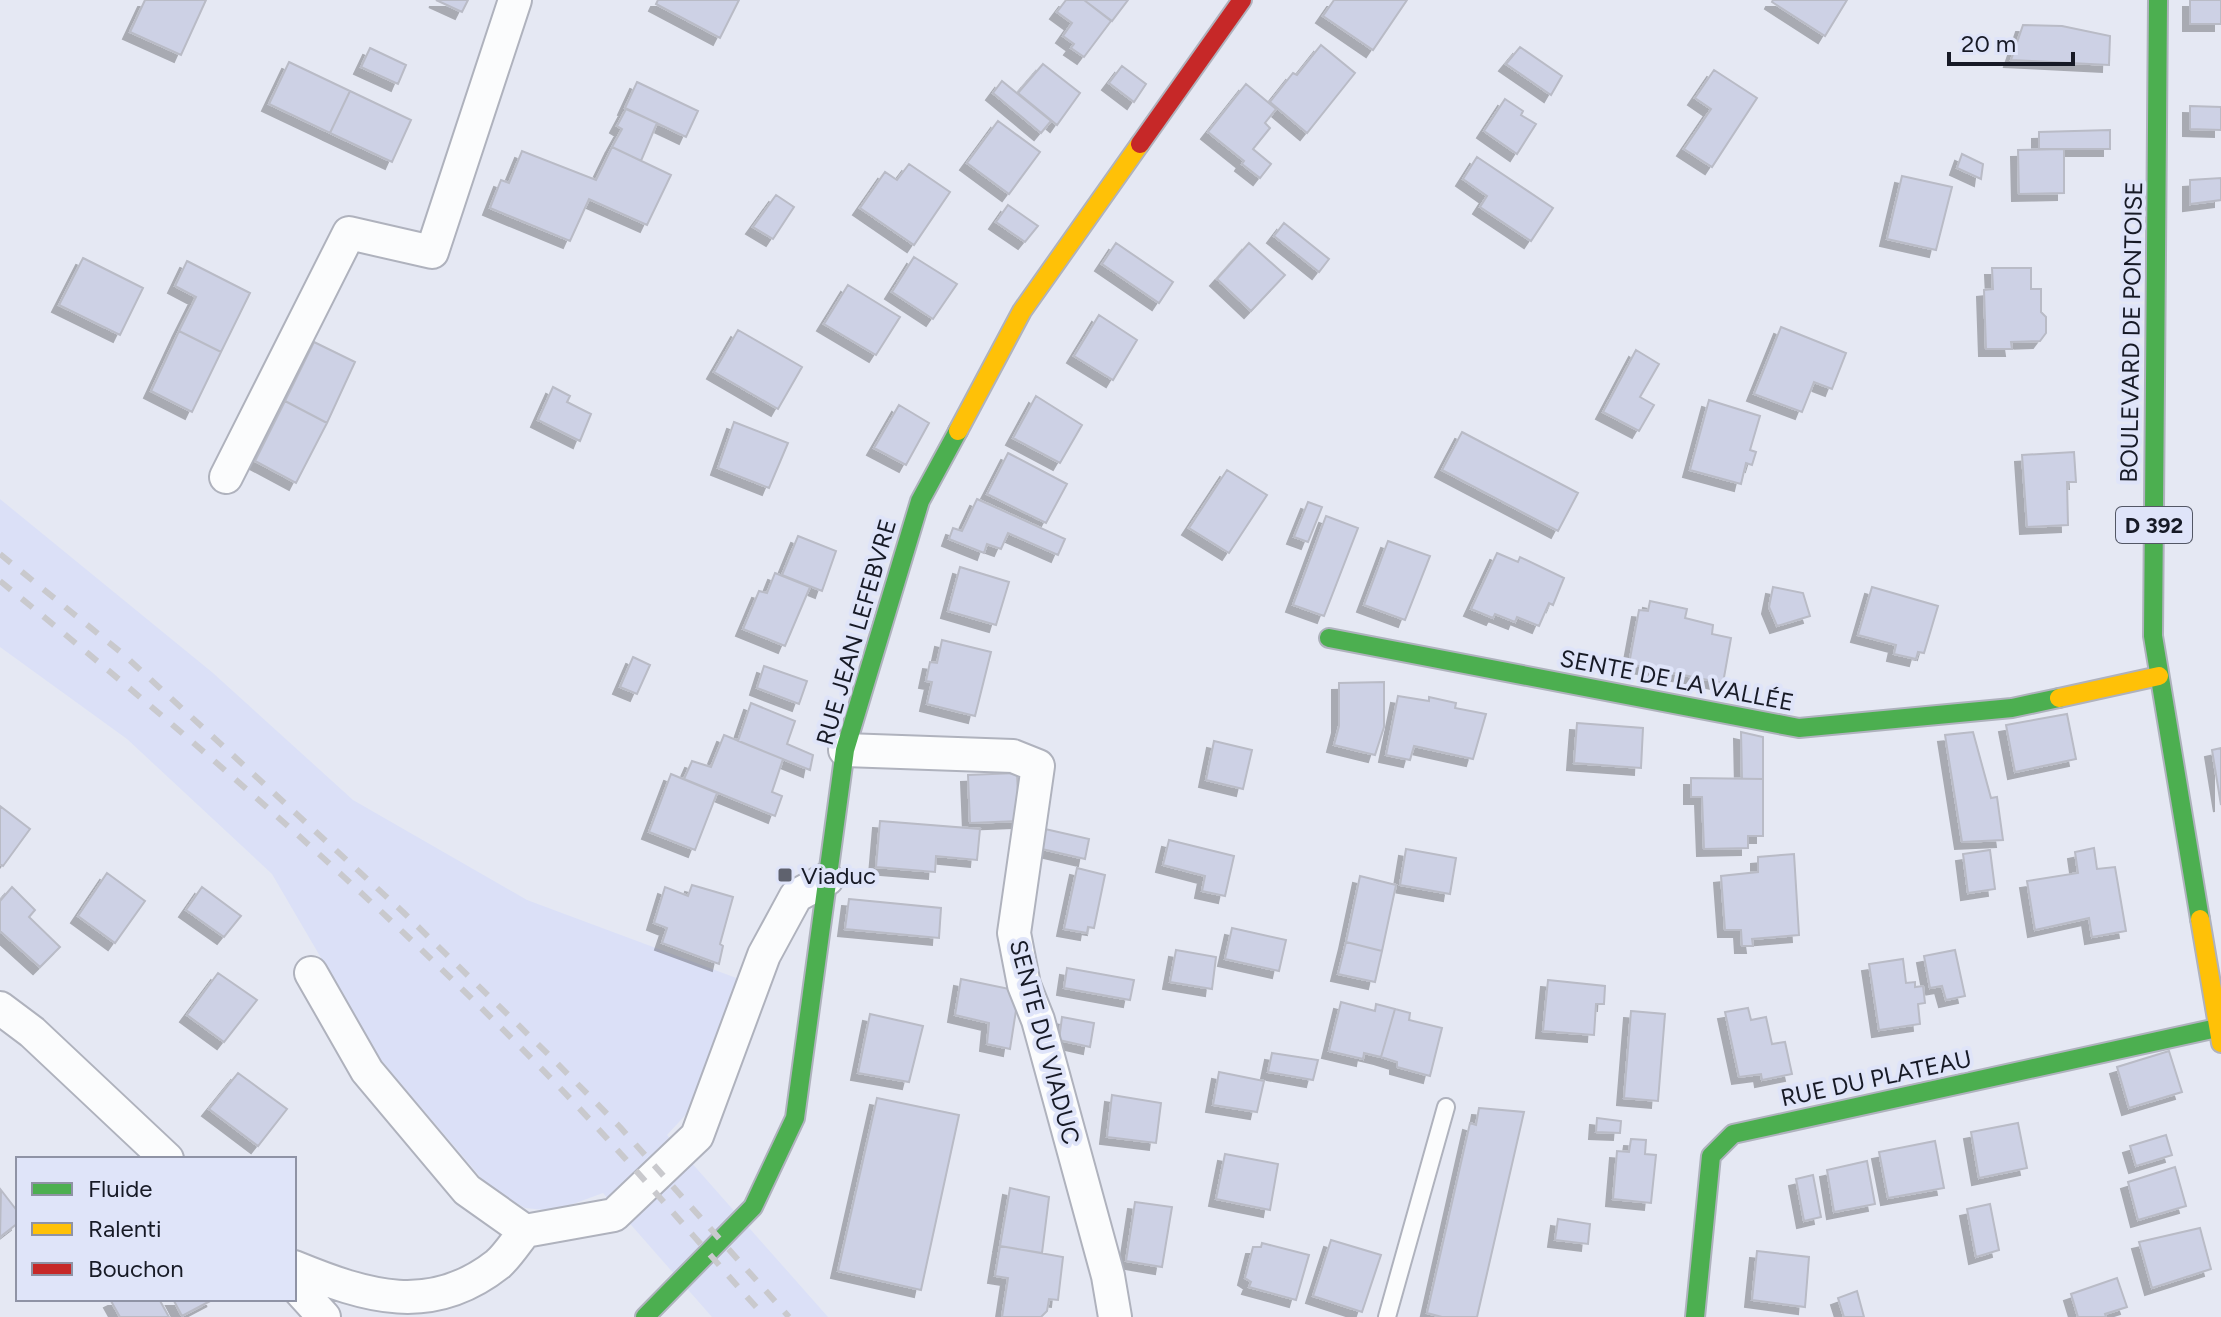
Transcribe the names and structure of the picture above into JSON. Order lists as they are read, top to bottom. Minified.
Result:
{"streets":{"street":["BOULEVARD DE PONTOISE","D 392","RUE JEAN LEFEBVRE","SENTE DE LA VALLÉE","SENTE DU VIADUC","RUE DU PLATEAU"]},"crossings":[["BOULEVARD DE PONTOISE","SENTE DE LA VALLÉE"],["BOULEVARD DE PONTOISE","RUE DU PLATEAU"],["RUE JEAN LEFEBVRE","SENTE DU VIADUC"]],"places":{"transit":["Viaduc"]},"legend":["Fluide","Ralenti","Bouchon"],"scale_bar":"20 m"}
